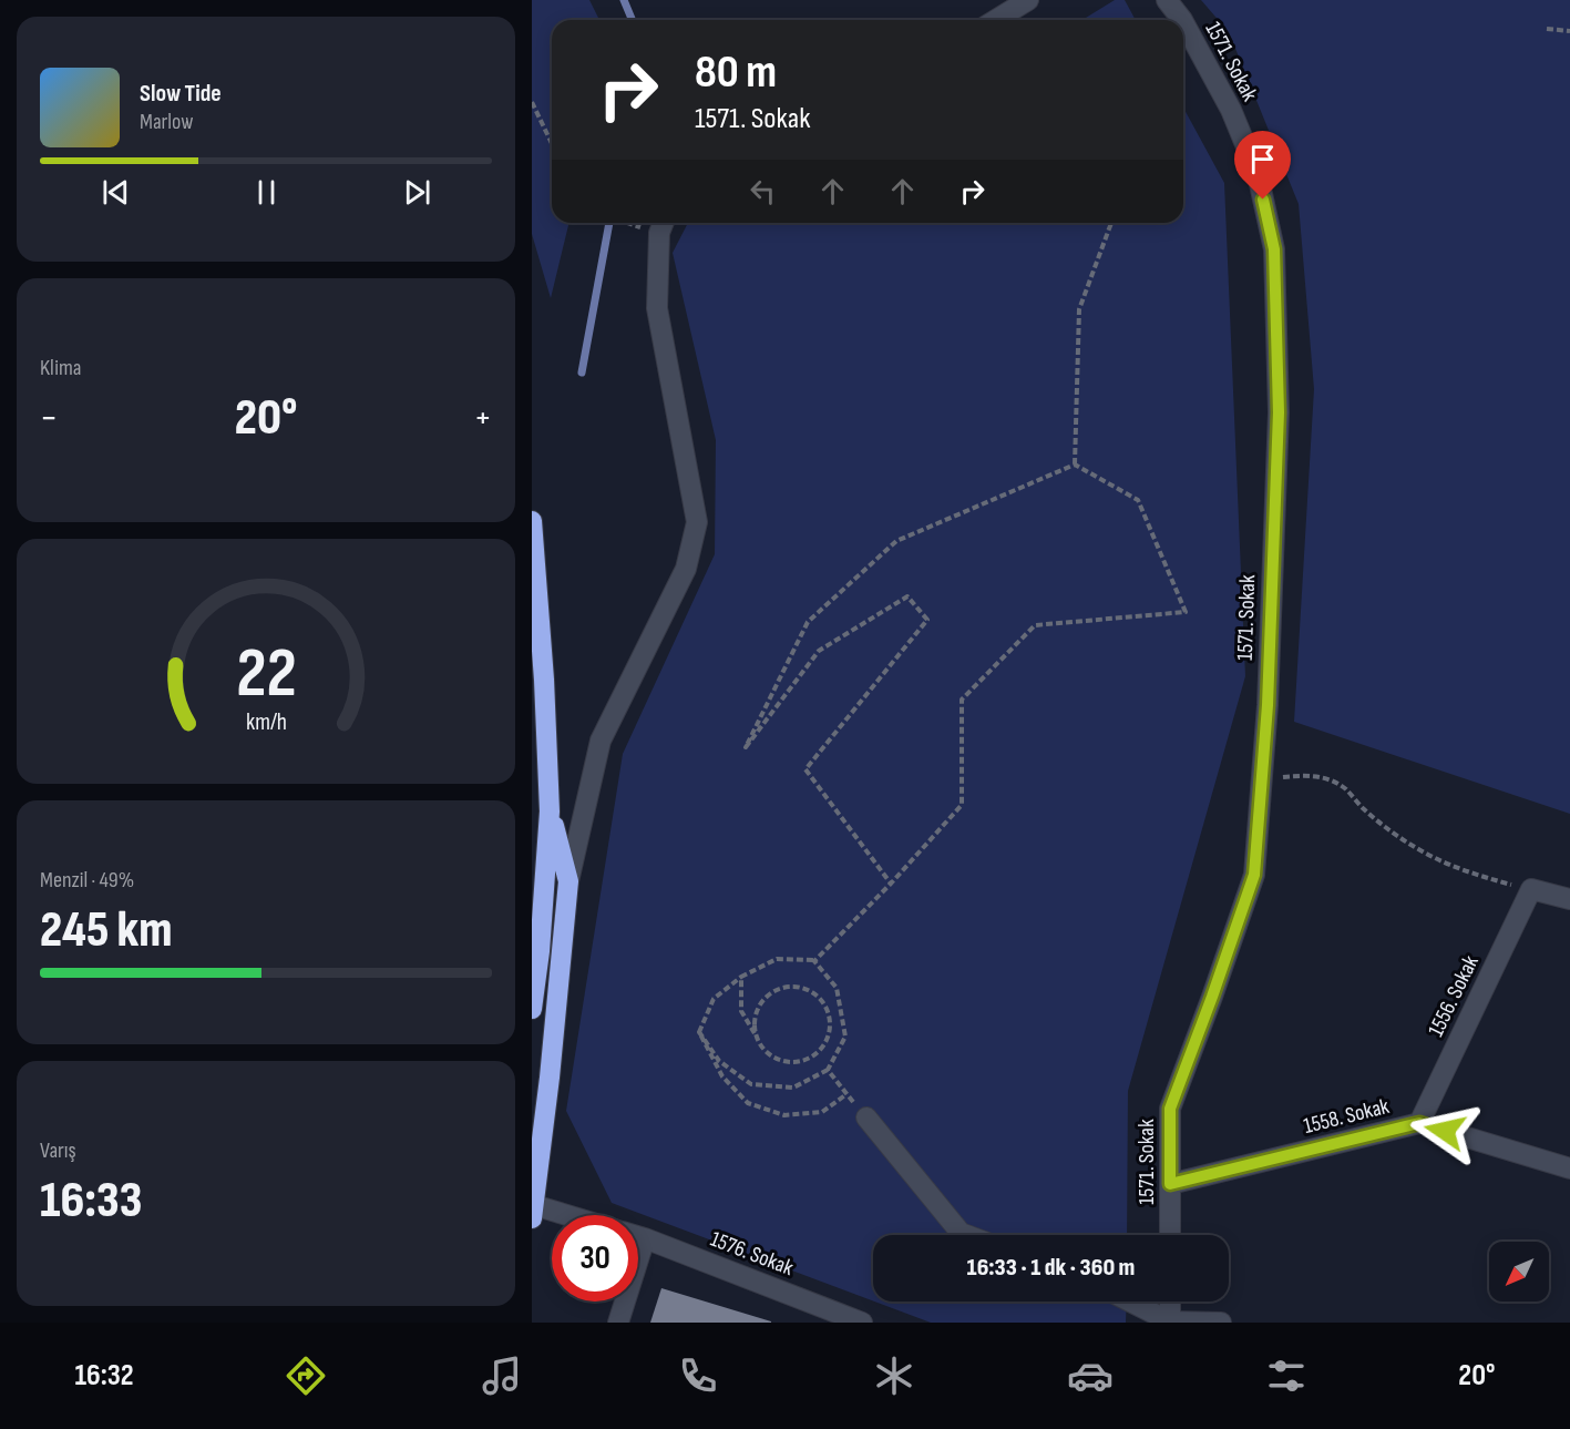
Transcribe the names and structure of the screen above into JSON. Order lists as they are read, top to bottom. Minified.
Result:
{"streets":{"street":["1571. Sokak","1556. Sokak","1558. Sokak","1576. Sokak"]},"crossings":[["1571. Sokak","1558. Sokak"],["1556. Sokak","1558. Sokak"]],"north":"bottom left","page":{"turn":["80 m","1571. Sokak"],"song":["Slow Tide","Marlow"],"tile":["Klima",["Menzil · 49%","245 km"],["Varış","16:33"]],"heat":["−","20°","+"],"limit":"30","trip":"16:33 · 1 dk · 360 m","tabs":["16:32","20°"],"gauge":["22","km/h"]}}
